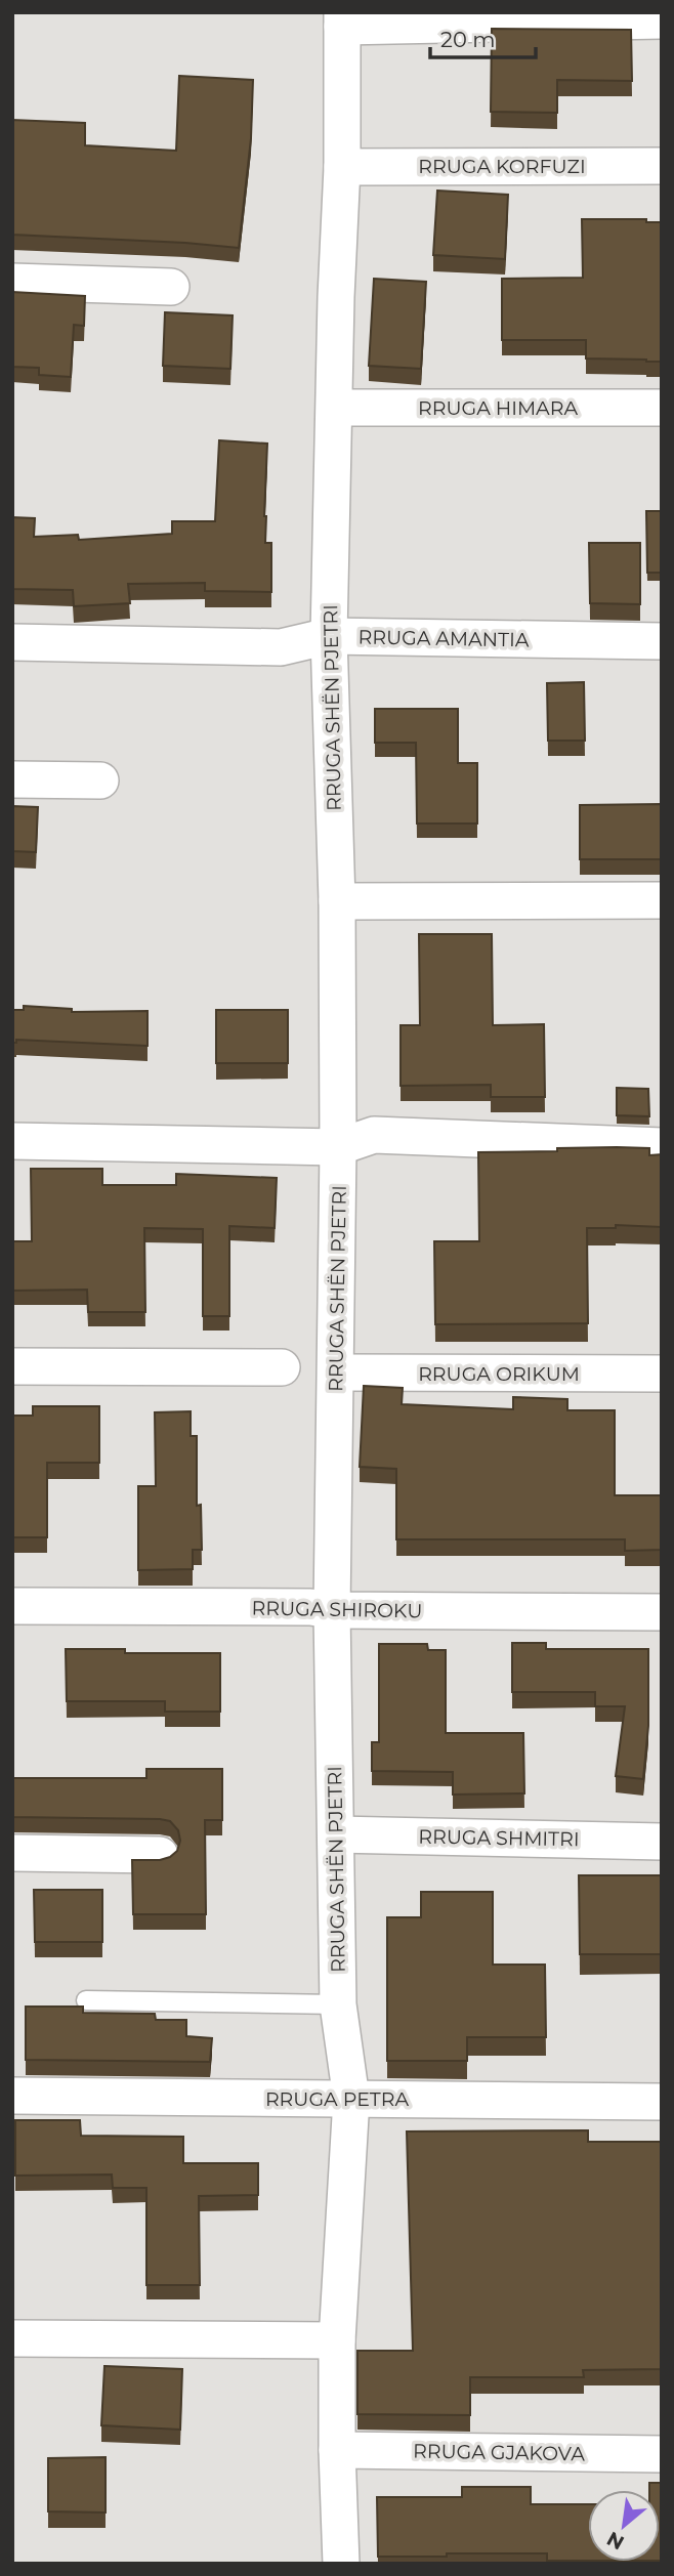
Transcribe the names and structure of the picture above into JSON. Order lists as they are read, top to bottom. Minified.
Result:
{"streets":{"street":["RRUGA KORFUZI","RRUGA HIMARA","RRUGA AMANTIA","RRUGA SHËN PJETRI","RRUGA ORIKUM","RRUGA SHIROKU","RRUGA SHMITRI","RRUGA PETRA","RRUGA GJAKOVA"]},"crossings":[["RRUGA KORFUZI","RRUGA SHËN PJETRI"],["RRUGA HIMARA","RRUGA SHËN PJETRI"],["RRUGA AMANTIA","RRUGA SHËN PJETRI"],["RRUGA SHËN PJETRI","RRUGA ORIKUM"],["RRUGA SHËN PJETRI","RRUGA SHIROKU"],["RRUGA SHËN PJETRI","RRUGA SHMITRI"],["RRUGA SHËN PJETRI","RRUGA PETRA"],["RRUGA SHËN PJETRI","RRUGA GJAKOVA"]],"scale_bar":"20 m","north":"bottom left"}
